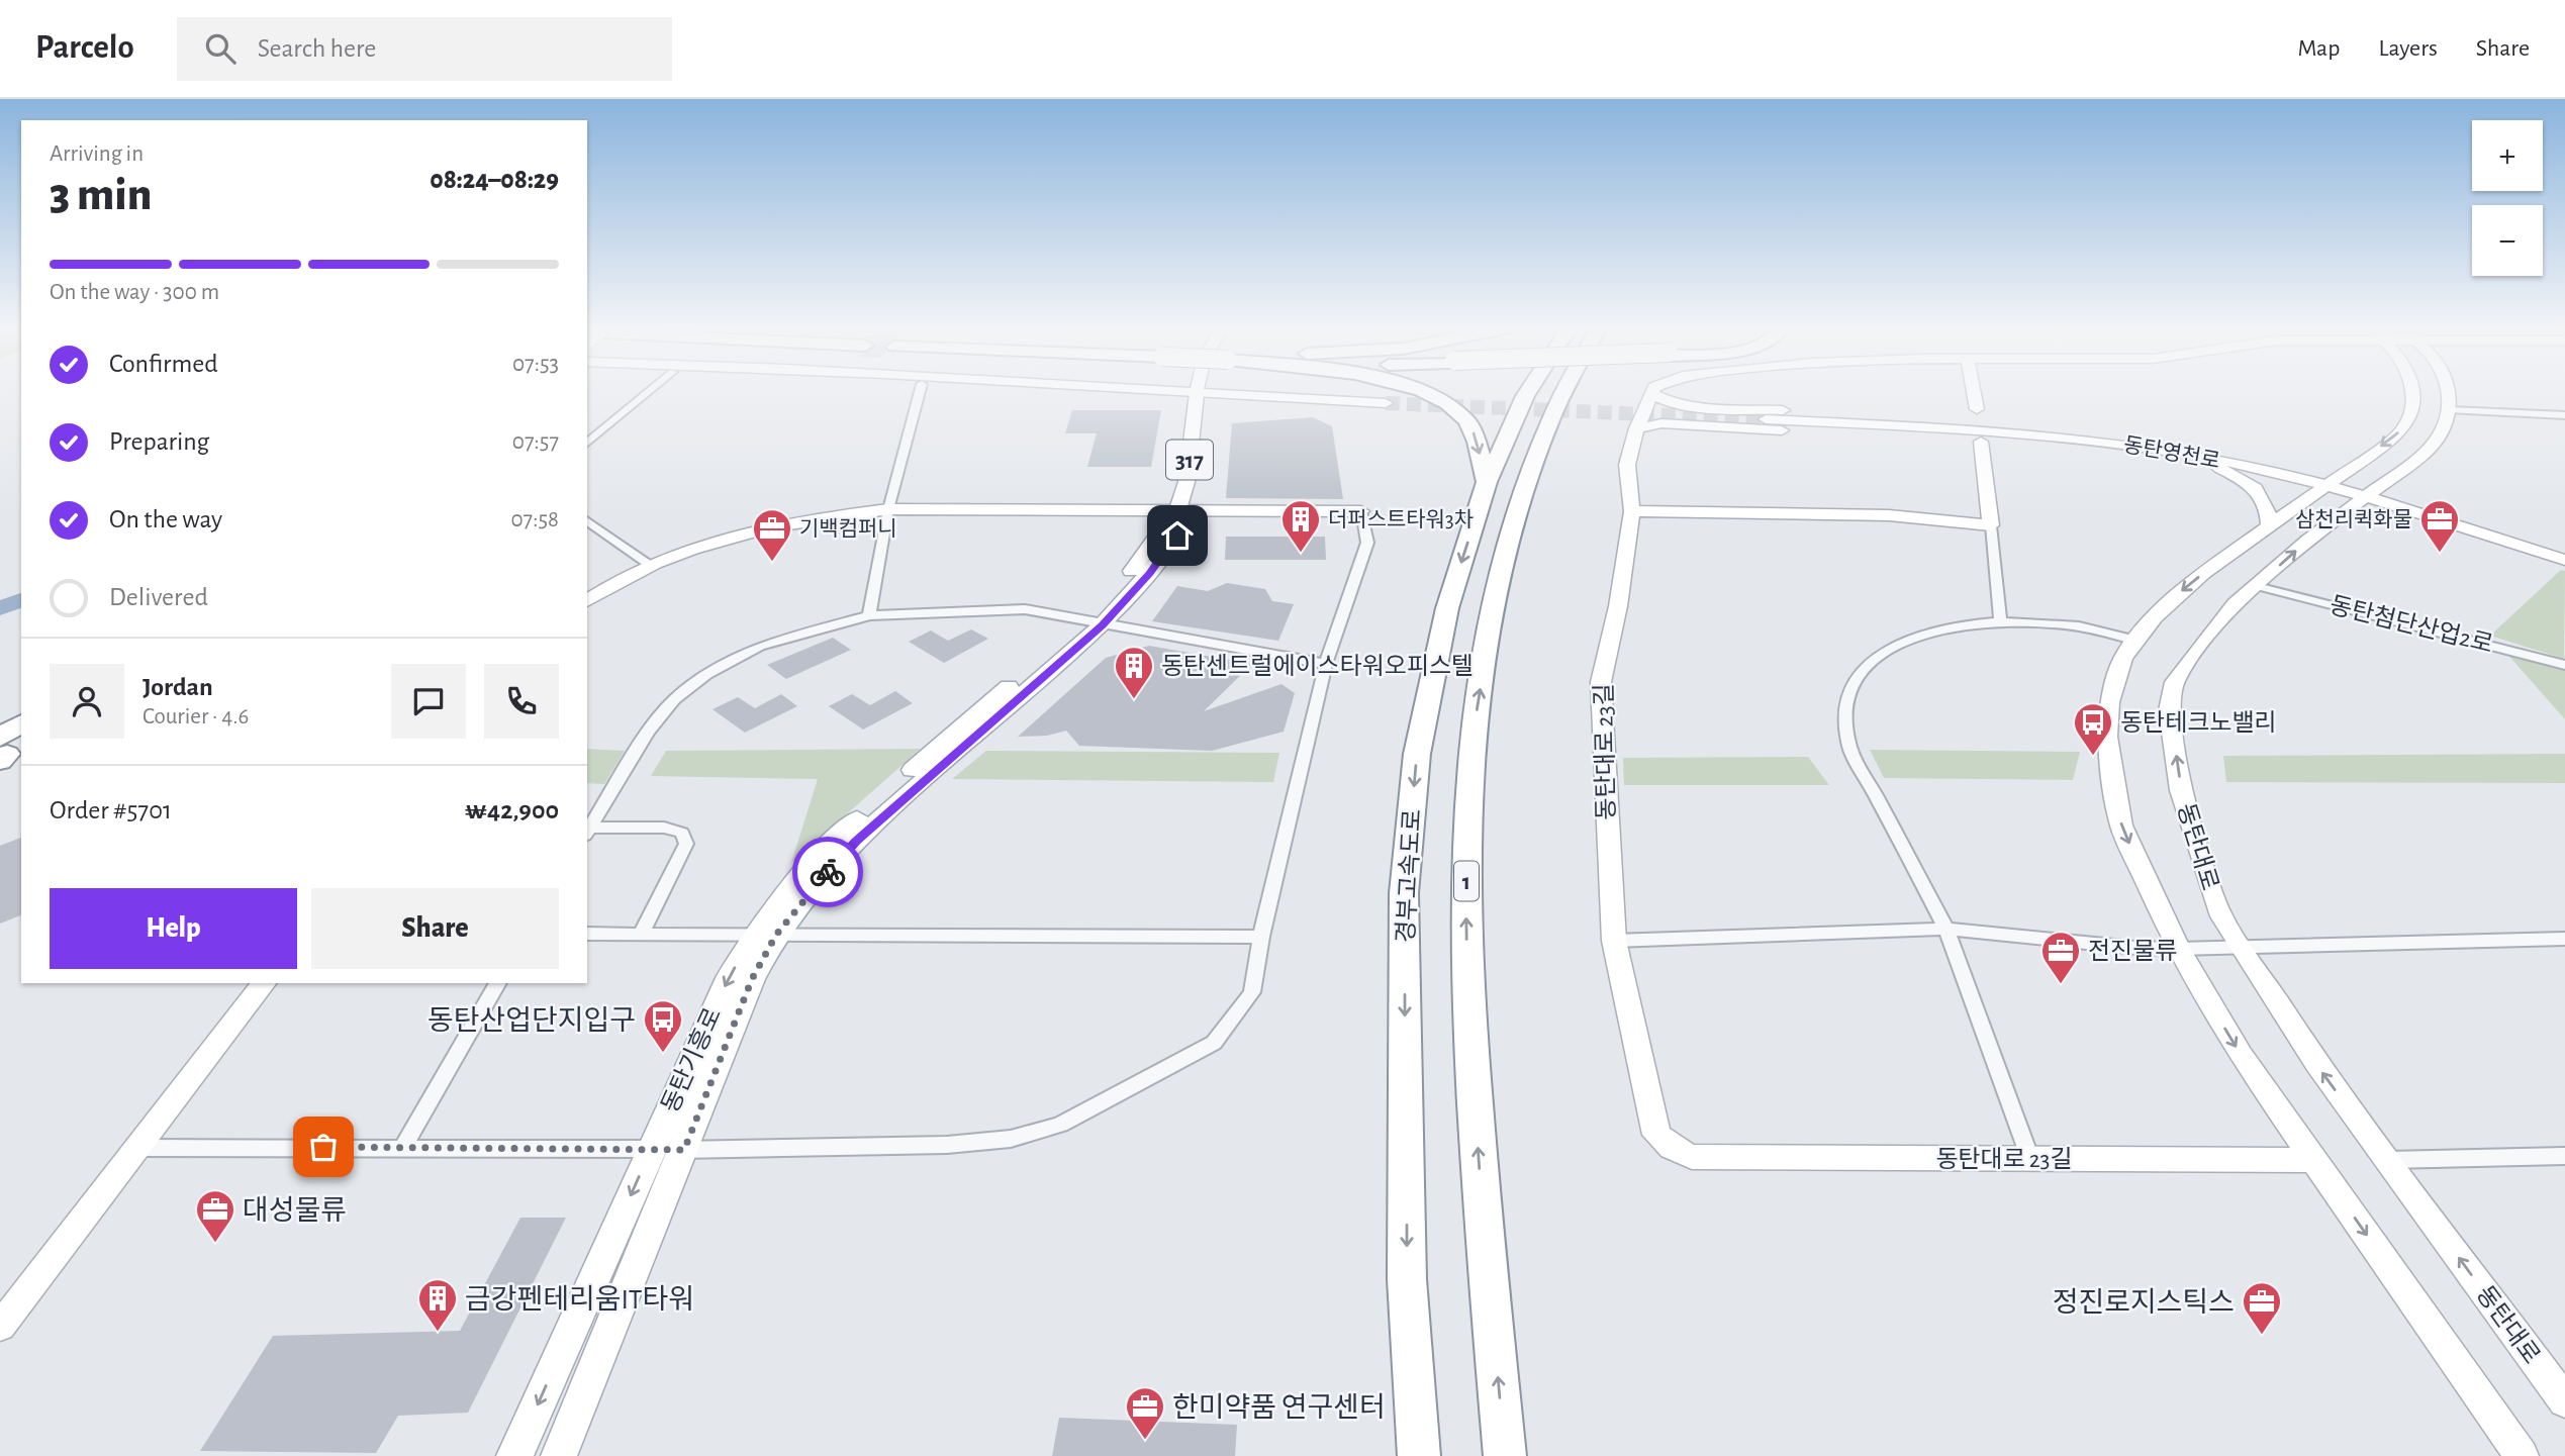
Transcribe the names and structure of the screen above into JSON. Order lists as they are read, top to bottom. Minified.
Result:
{"streets":{"highway":["경부고속도로","1"],"main road":["317","동탄기흥로"],"street":["동탄영천로","동탄첨단산업2로","동탄대로 23길","동탄대로"]},"crossings":[["동탄영천로","동탄대로"],["동탄첨단산업2로","동탄대로"]],"places":{"building":["더퍼스트타워3차","동탄센트럴에이스타워오피스텔","금강펜테리움IT타워"],"office":["삼천리퀵화물","기백컴퍼니","전진물류","대성물류","정진로지스틱스","한미약품 연구센터"],"bus stop":["동탄테크노밸리","동탄산업단지입구"]},"page":{"header":"Parcelo","search":"Search here","nav":["Map","Layers","Share"],"map_buttons":["+","−"],"heading":["3 min","Arriving in","08:24–08:29"],"panel":["Jordan","Courier · 4.6","Order #5701","₩42,900"],"bar":"On the way · 300 m","list":[["Confirmed","07:53"],["Preparing","07:57"],["On the way","07:58"],"Delivered"],"buttons":["Help","Share"]}}
